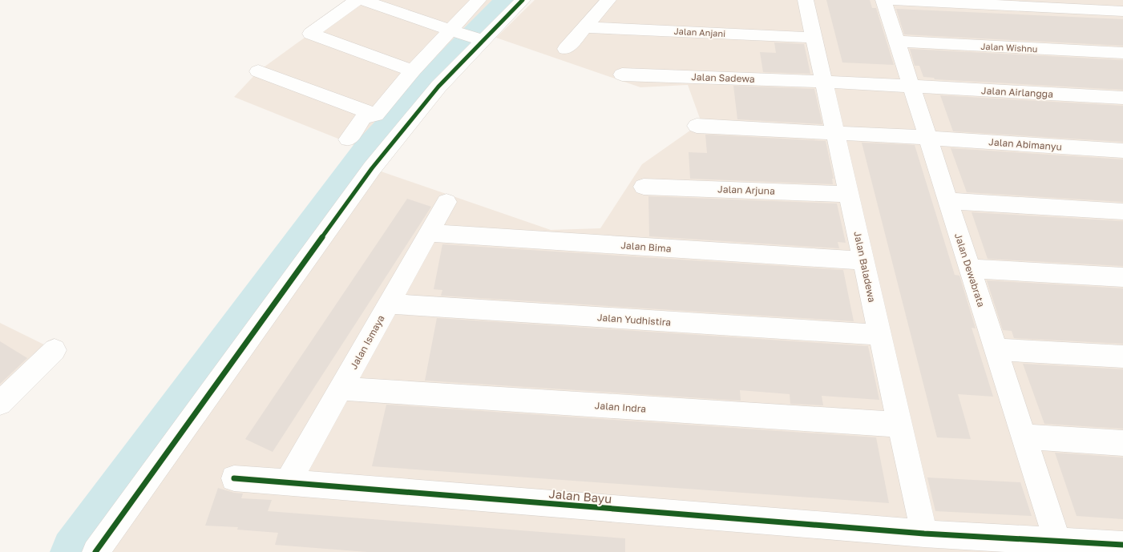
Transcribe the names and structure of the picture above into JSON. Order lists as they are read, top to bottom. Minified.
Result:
{"streets":{"street":["Jalan Anjani","Jalan Wishnu","Jalan Sadewa","Jalan Airlangga","Jalan Abimanyu","Jalan Arjuna","Jalan Bima","Jalan Baladewa","Jalan Dewabrata","Jalan Yudhistira","Jalan Ismaya","Jalan Indra","Jalan Bayu"]},"crossings":[["Jalan Anjani","Jalan Baladewa"],["Jalan Wishnu","Jalan Dewabrata"],["Jalan Sadewa","Jalan Airlangga"],["Jalan Sadewa","Jalan Baladewa"],["Jalan Sadewa","Jalan Dewabrata"],["Jalan Airlangga","Jalan Dewabrata"],["Jalan Abimanyu","Jalan Baladewa"],["Jalan Abimanyu","Jalan Dewabrata"],["Jalan Arjuna","Jalan Baladewa"],["Jalan Bima","Jalan Baladewa"],["Jalan Bima","Jalan Ismaya"],["Jalan Baladewa","Jalan Yudhistira"],["Jalan Baladewa","Jalan Indra"],["Jalan Baladewa","Jalan Bayu"],["Jalan Dewabrata","Jalan Bayu"],["Jalan Yudhistira","Jalan Ismaya"],["Jalan Ismaya","Jalan Indra"],["Jalan Ismaya","Jalan Bayu"]]}
